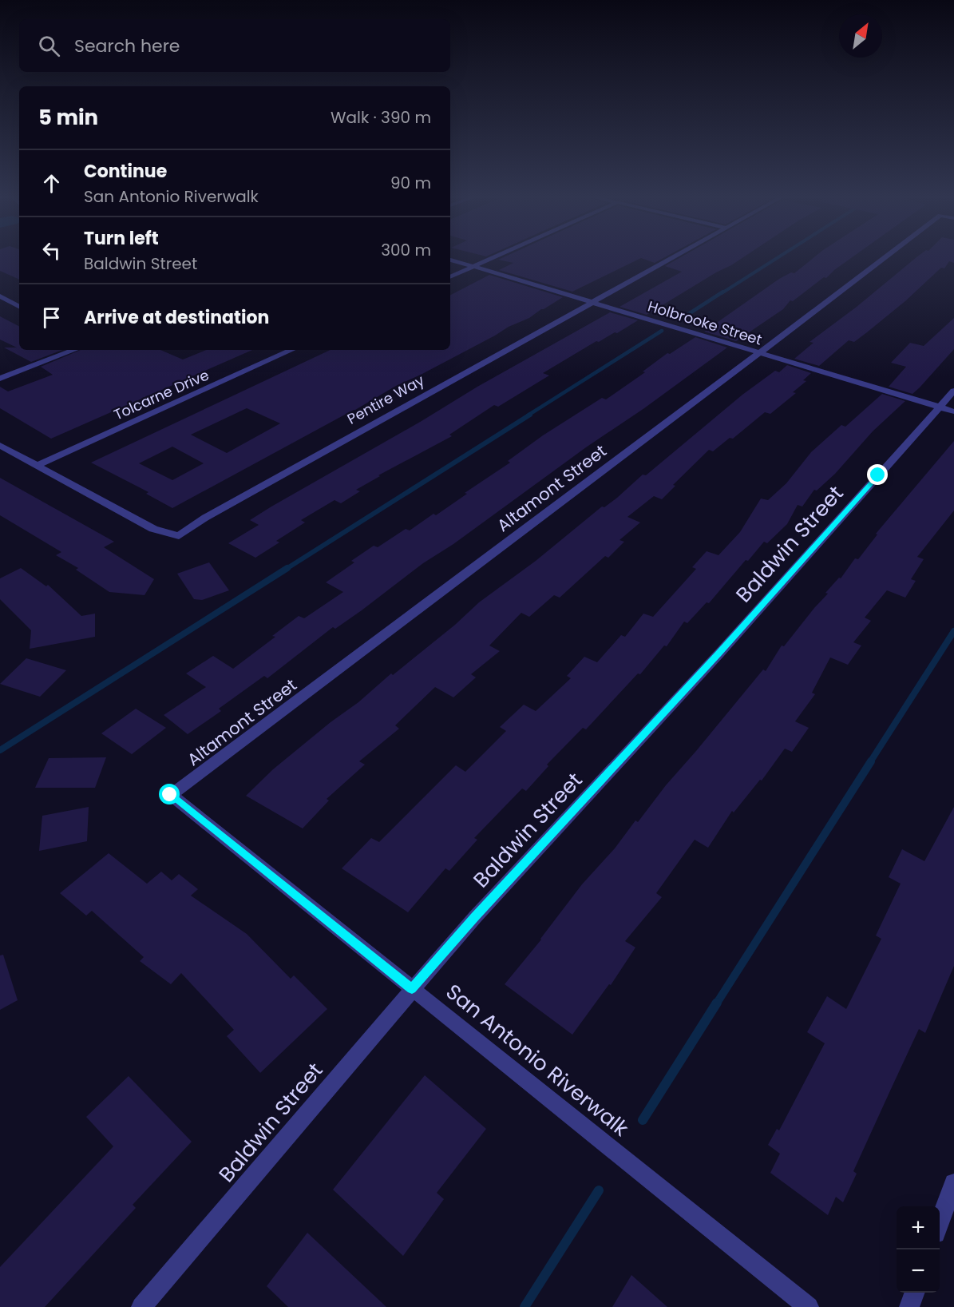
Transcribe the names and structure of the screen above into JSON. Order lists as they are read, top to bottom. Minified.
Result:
{"streets":{"street":["Holbrooke Street","Tolcarne Drive","Pentire Way","Altamont Street","Baldwin Street","San Antonio Riverwalk"]},"crossings":[["Holbrooke Street","Pentire Way"],["Holbrooke Street","Altamont Street"],["Holbrooke Street","Baldwin Street"],["Tolcarne Drive","Pentire Way"],["Altamont Street","San Antonio Riverwalk"],["Baldwin Street","San Antonio Riverwalk"]],"north":"top right","page":{"search":"Search here","heading":["5 min","Walk · 390 m"],"list":[["Continue","San Antonio Riverwalk","90 m"],["Turn left","Baldwin Street","300 m"],"Arrive at destination"],"map_buttons":["+","−"]}}
